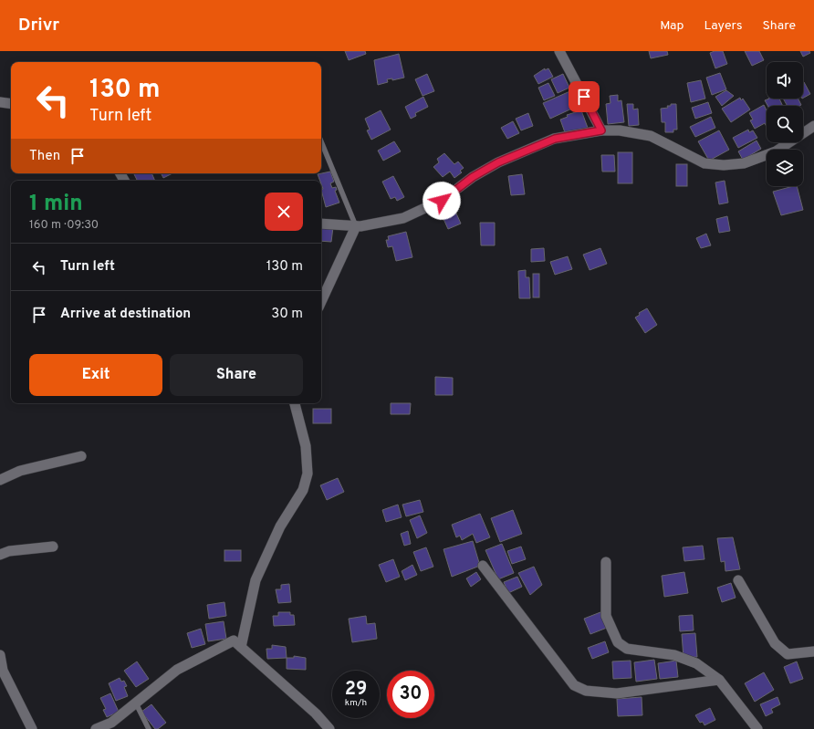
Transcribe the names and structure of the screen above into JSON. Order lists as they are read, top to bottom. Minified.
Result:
{"page":{"header":"Drivr","nav":["Map","Layers","Share"],"turn":["130 m","Turn left"],"then":"Then","heading":["1 min","160 m · 09:30"],"list":[{"name":"Turn left","value":"130 m"},{"name":"Arrive at destination","value":"30 m"}],"buttons":["Exit","Share"],"speed":"29 km/h","limit":"30"}}
